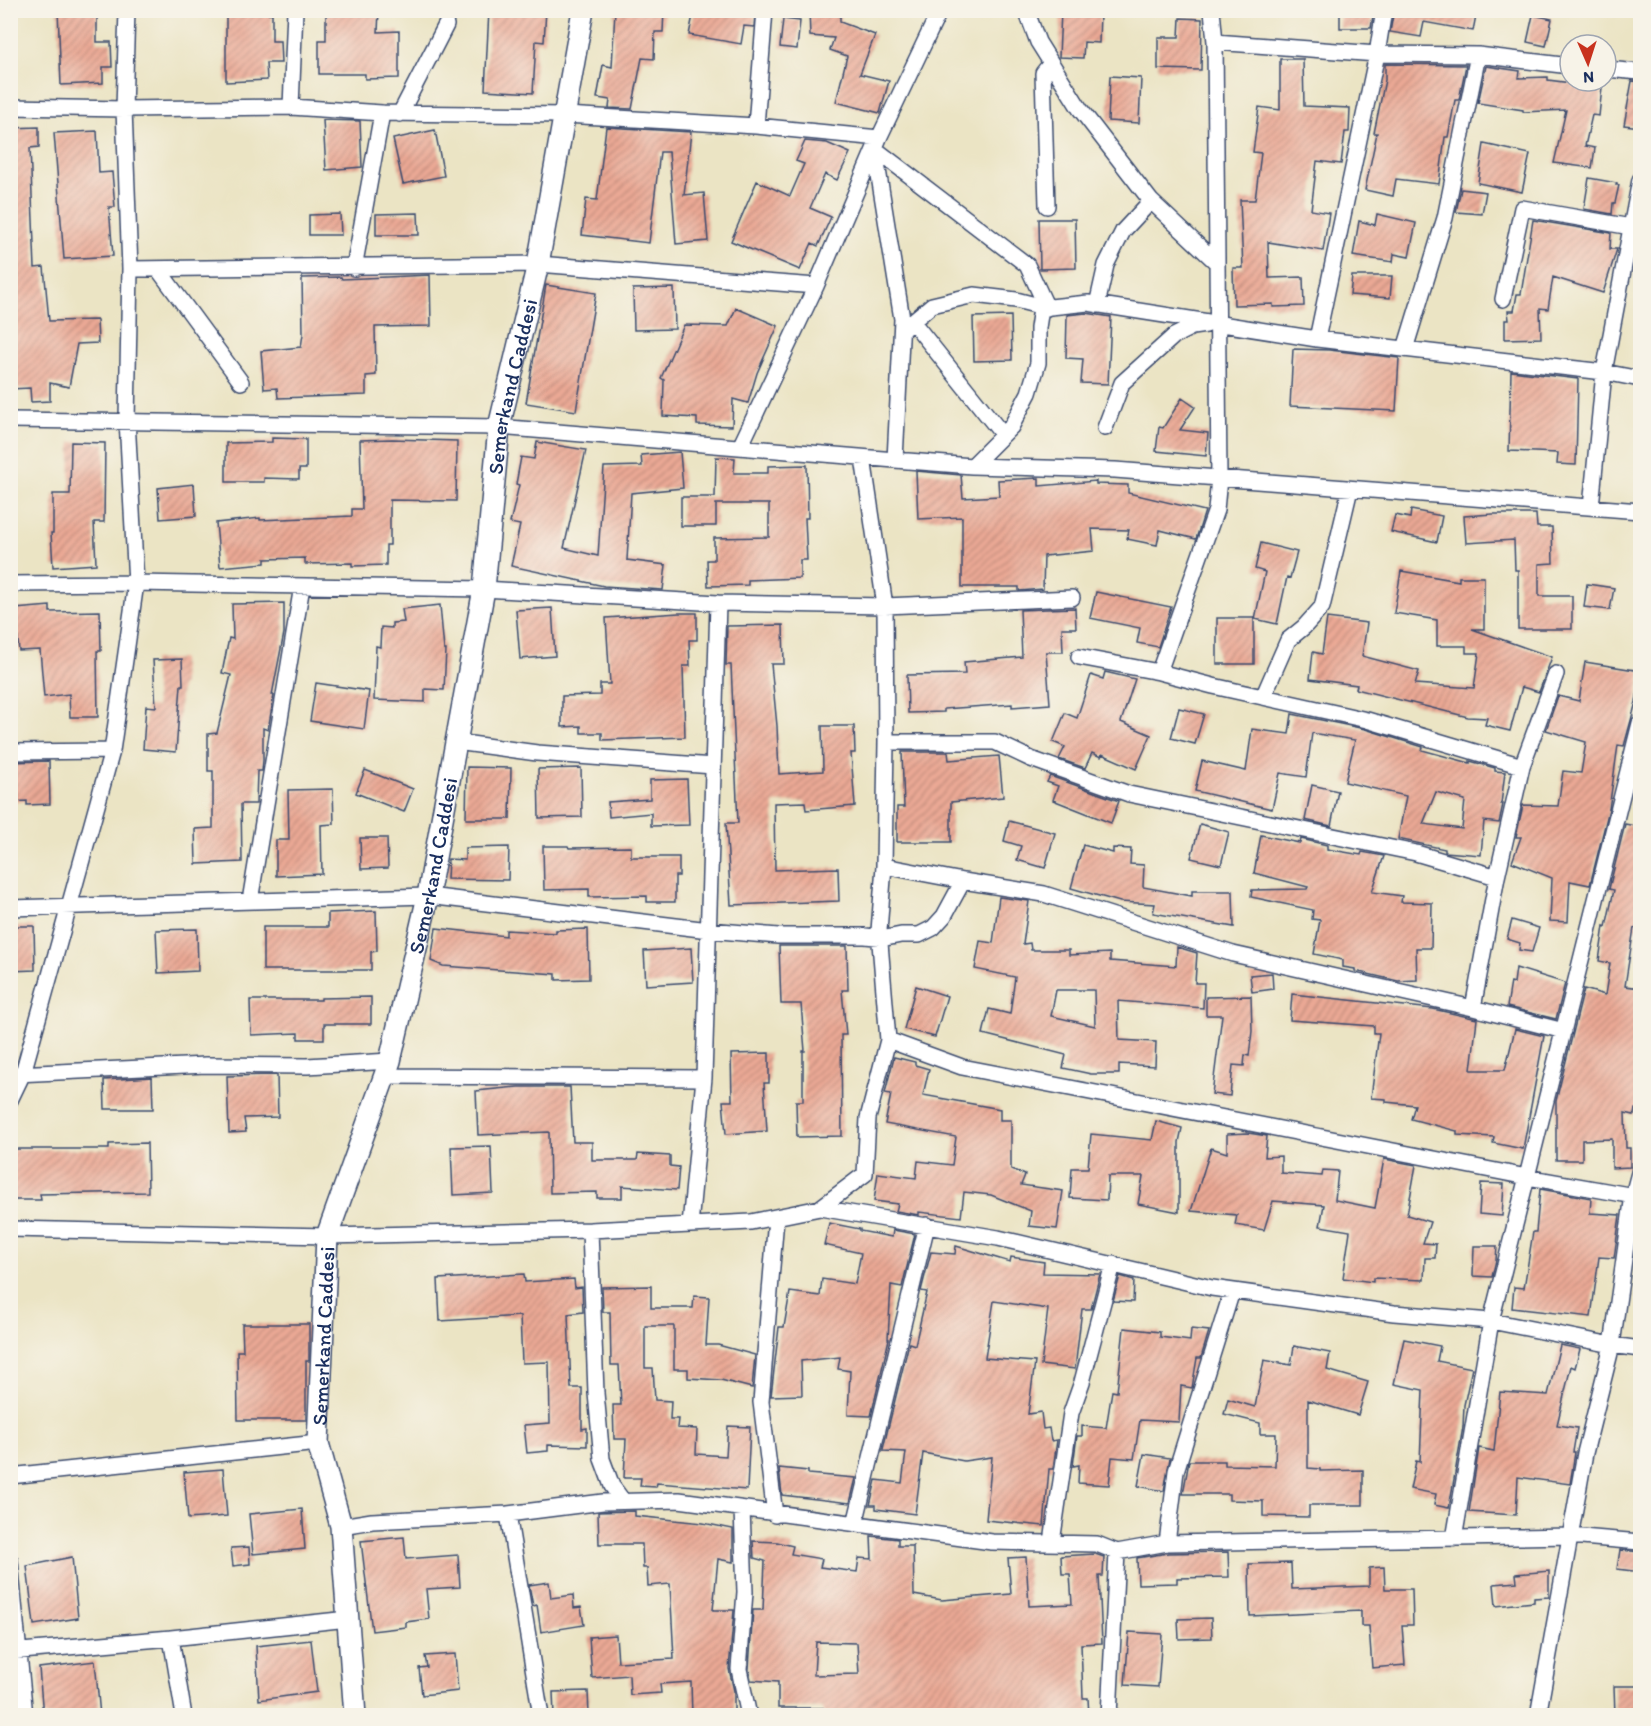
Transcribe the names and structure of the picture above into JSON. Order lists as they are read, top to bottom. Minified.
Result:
{"streets":{"street":["Semerkand Caddesi"]},"north":"bottom"}
